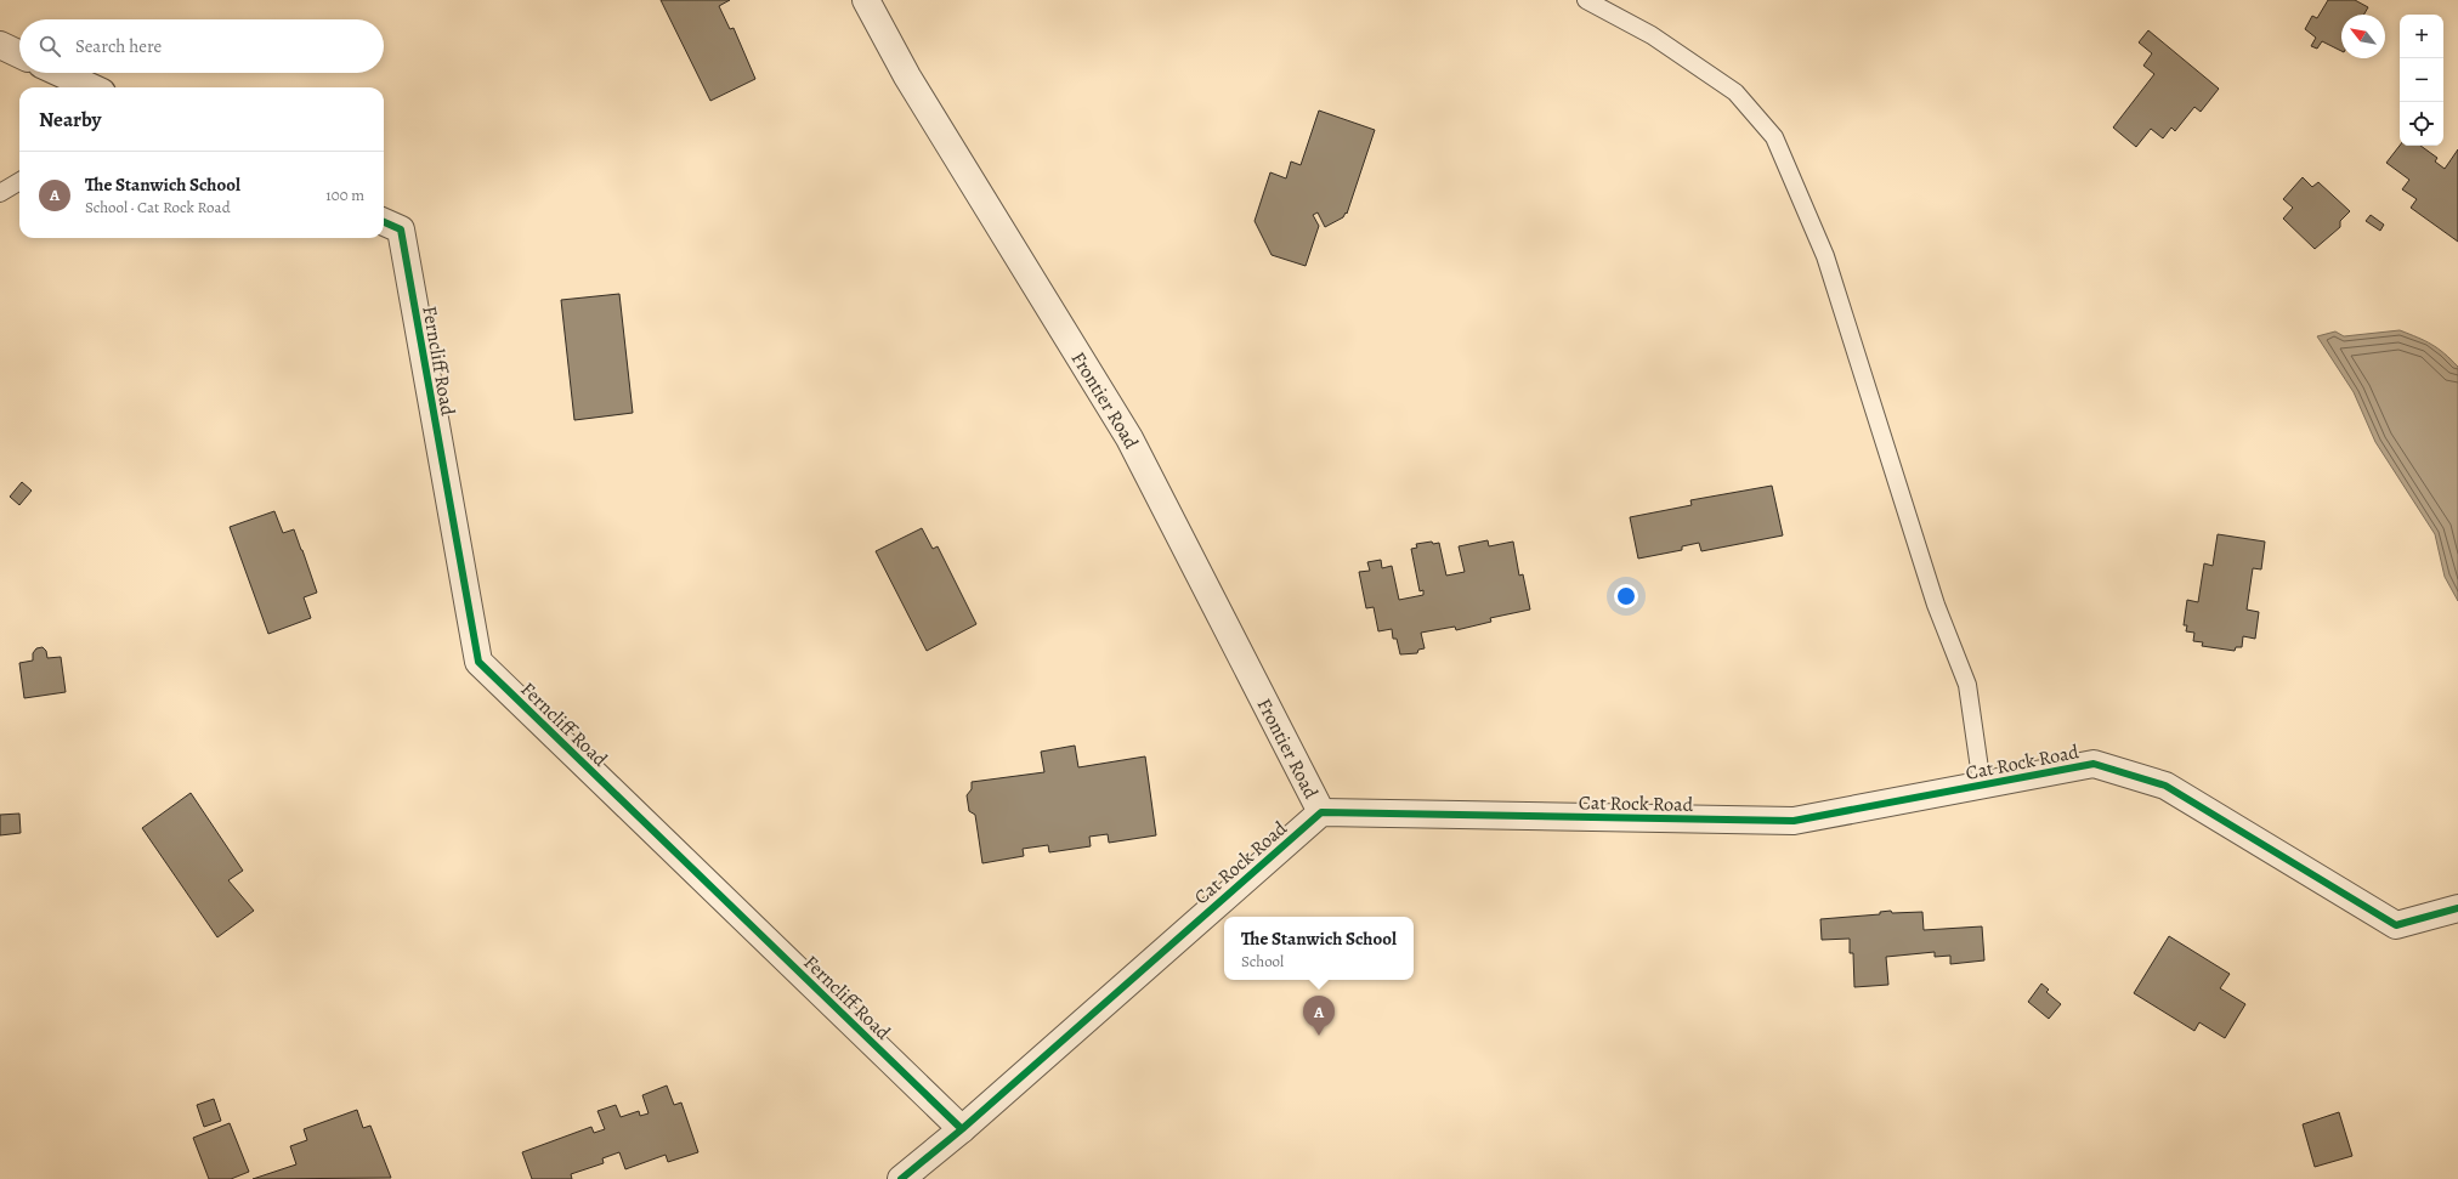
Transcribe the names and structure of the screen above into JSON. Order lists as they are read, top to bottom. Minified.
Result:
{"streets":{"street":["Ferncliff Road","Frontier Road","Cat Rock Road"]},"crossings":[["Ferncliff Road","Cat Rock Road"],["Frontier Road","Cat Rock Road"]],"north":"top left","page":{"map_buttons":["+","−"],"search":"Search here","heading":"Nearby","list":[{"mark":"A","name":"The Stanwich School","note":"School · Cat Rock Road","value":"100 m"}],"popup":["The Stanwich School","School"],"pins":"A"}}
